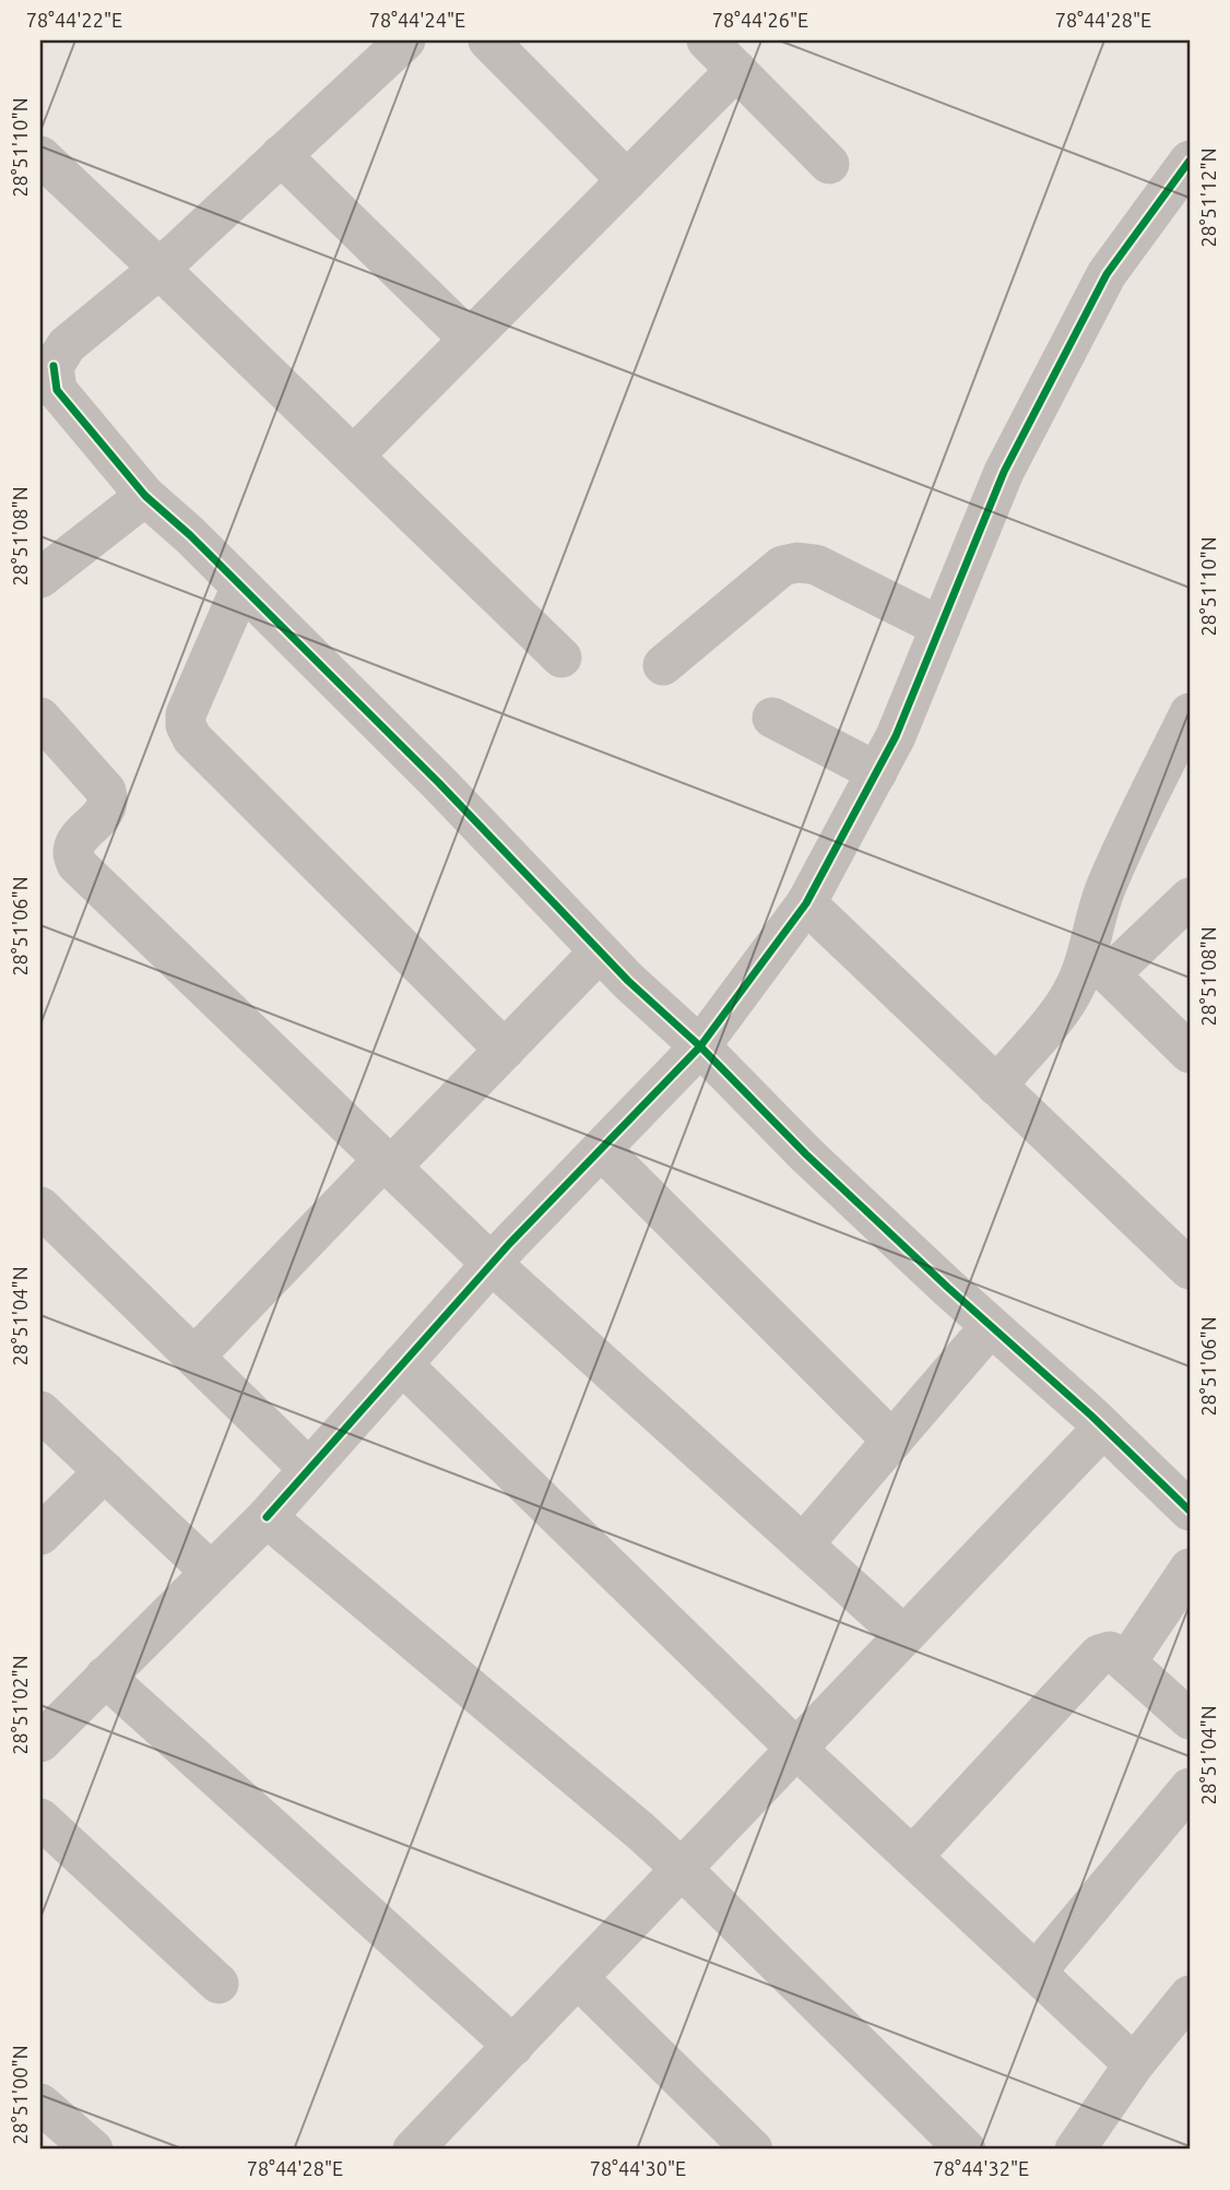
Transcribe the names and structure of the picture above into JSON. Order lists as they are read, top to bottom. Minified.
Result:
{"coordinates":["78°44'22\"E","78°44'24\"E","78°44'26\"E","78°44'28\"E","28°51'10\"N","28°51'12\"N","28°51'08\"N","28°51'06\"N","28°51'04\"N","28°51'02\"N","28°51'00\"N","78°44'30\"E","78°44'32\"E"]}
